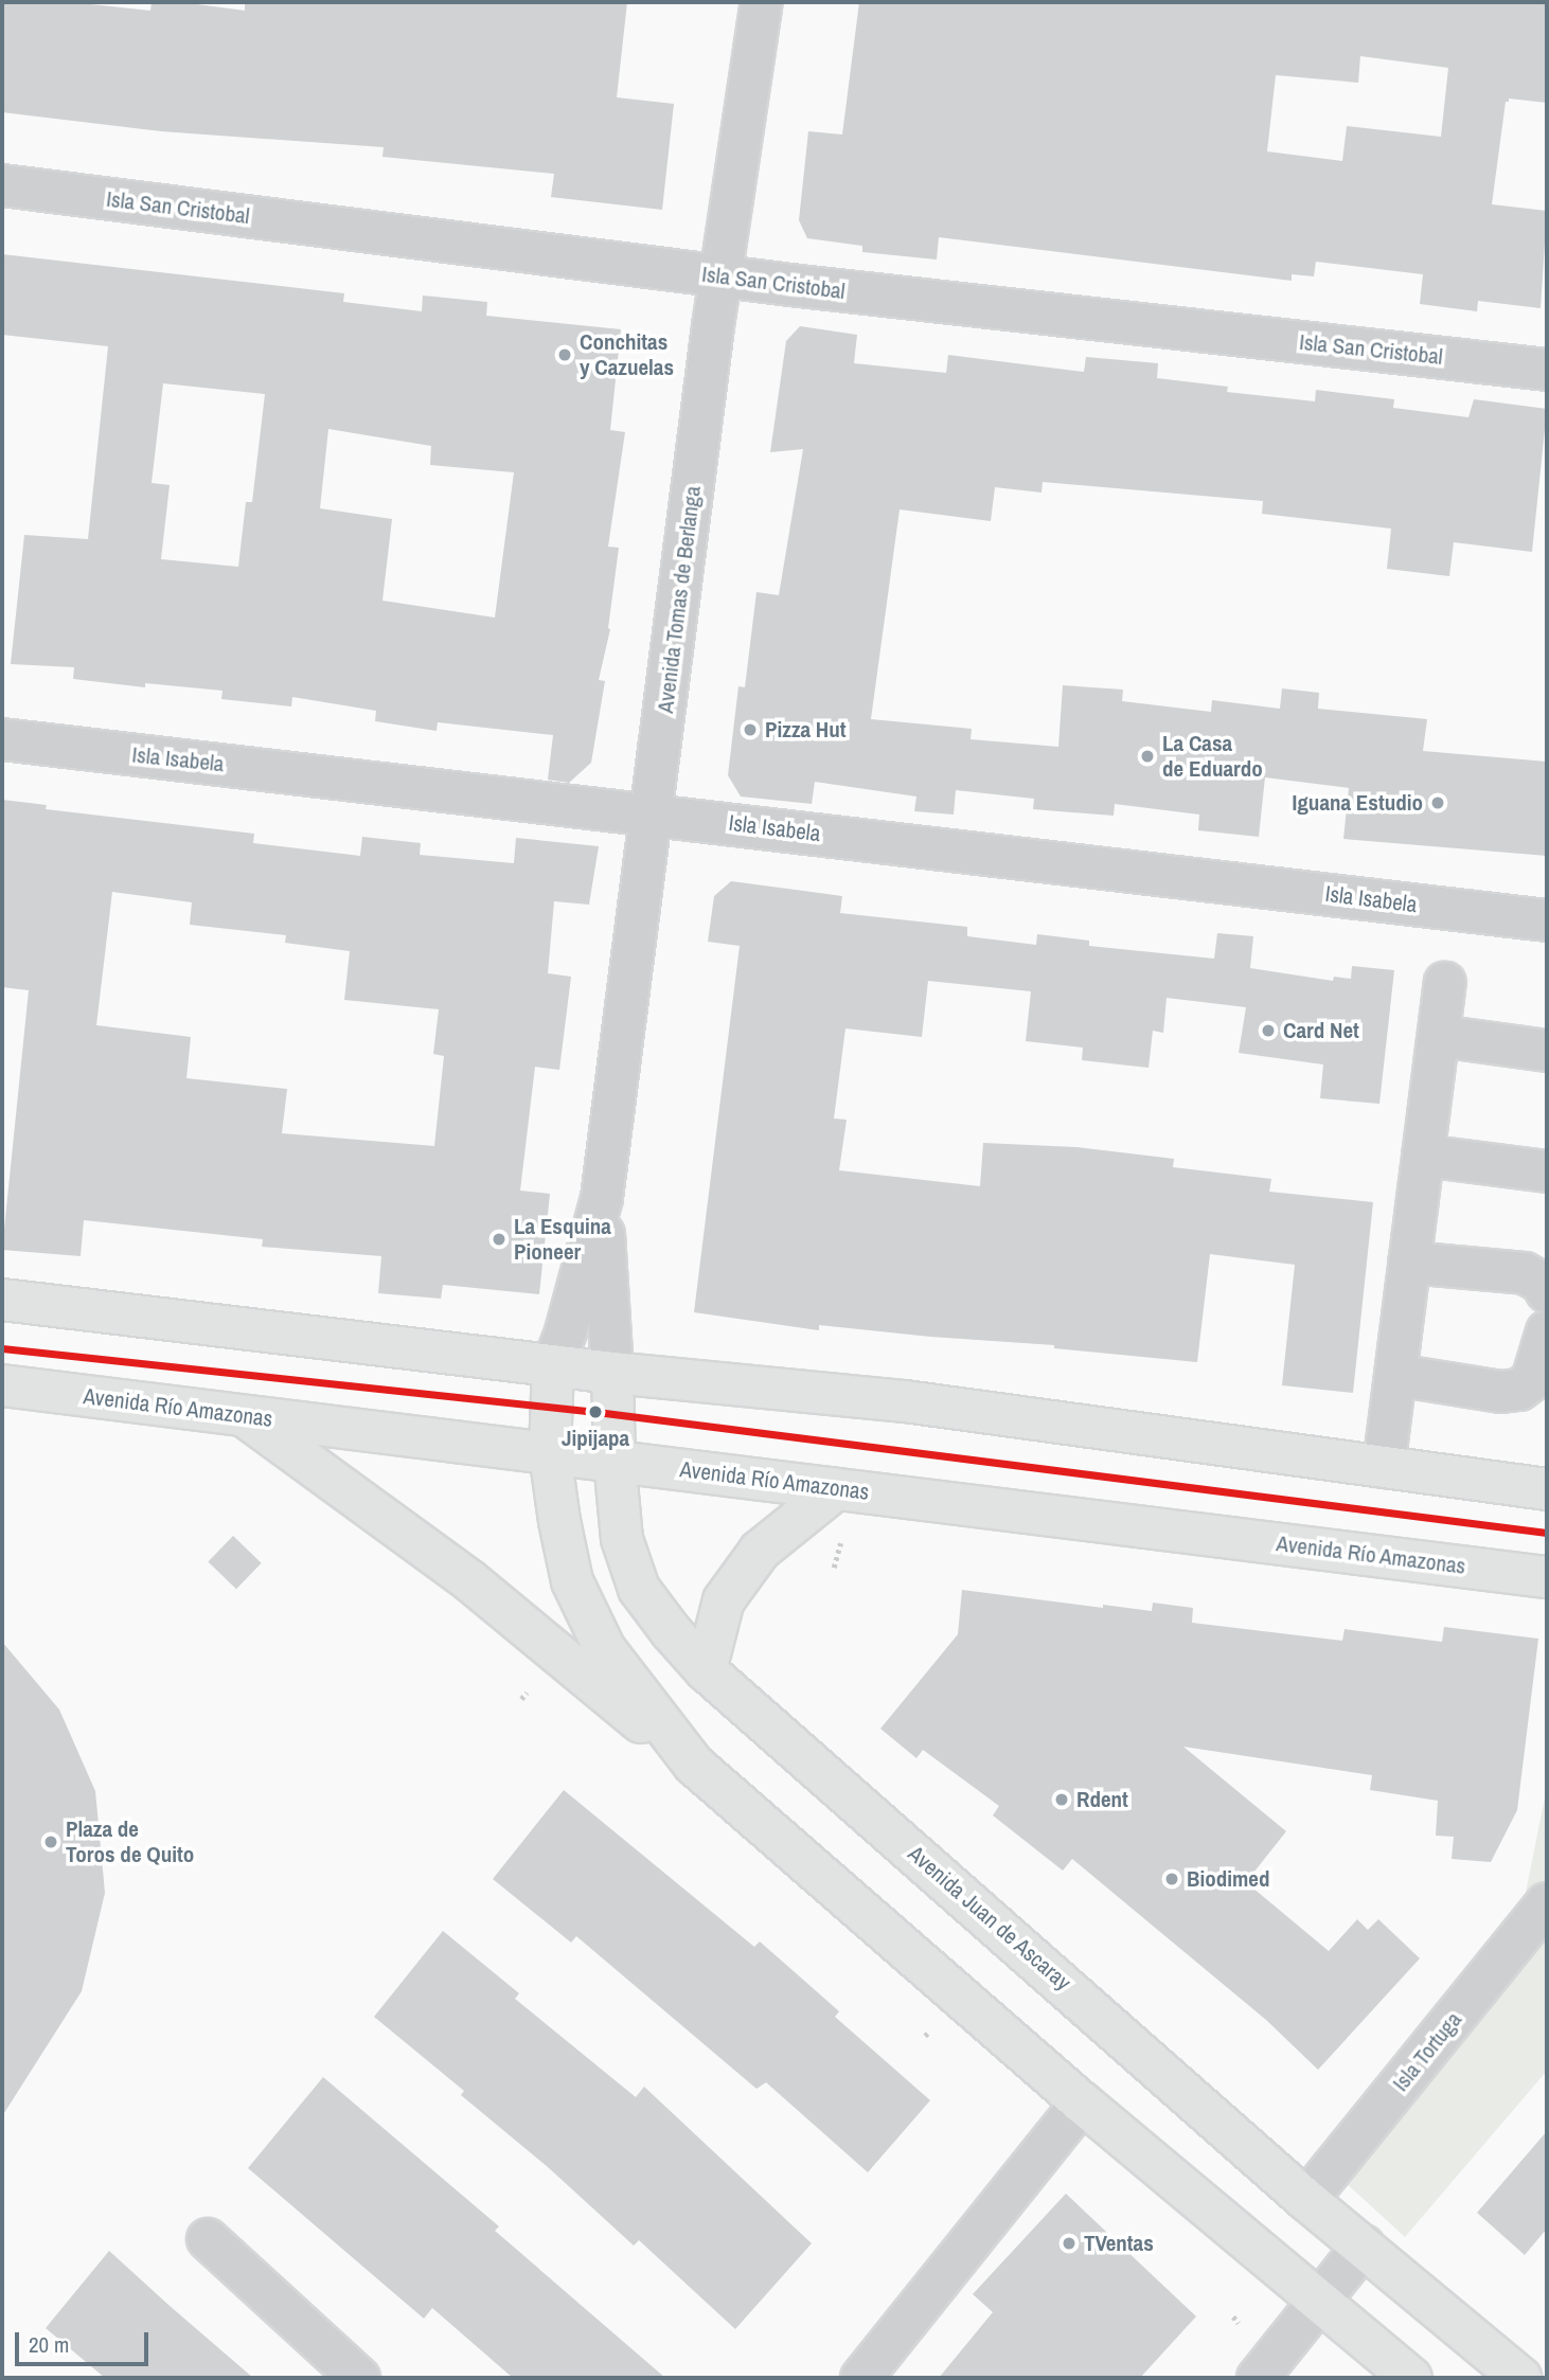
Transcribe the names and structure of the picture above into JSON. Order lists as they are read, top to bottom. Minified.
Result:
{"streets":{"main road":["Avenida Río Amazonas","Avenida Juan de Ascaray"],"street":["Isla San Cristobal","Avenida Tomas de Berlanga","Isla Isabela","Isla Tortuga"]},"crossings":[["Isla San Cristobal","Avenida Tomas de Berlanga"],["Avenida Tomas de Berlanga","Isla Isabela"],["Avenida Tomas de Berlanga","Avenida Juan de Ascaray"],["Avenida Río Amazonas","Avenida Juan de Ascaray"],["Avenida Juan de Ascaray","Isla Tortuga"]],"places":["Conchitas y Cazuelas","Pizza Hut","La Casa de Eduardo","Iguana Estudio","Card Net","La Esquina Pioneer","Jipijapa","Rdent","Plaza de Toros de Quito","Biodimed","TVentas"],"scale_bar":"20 m"}
